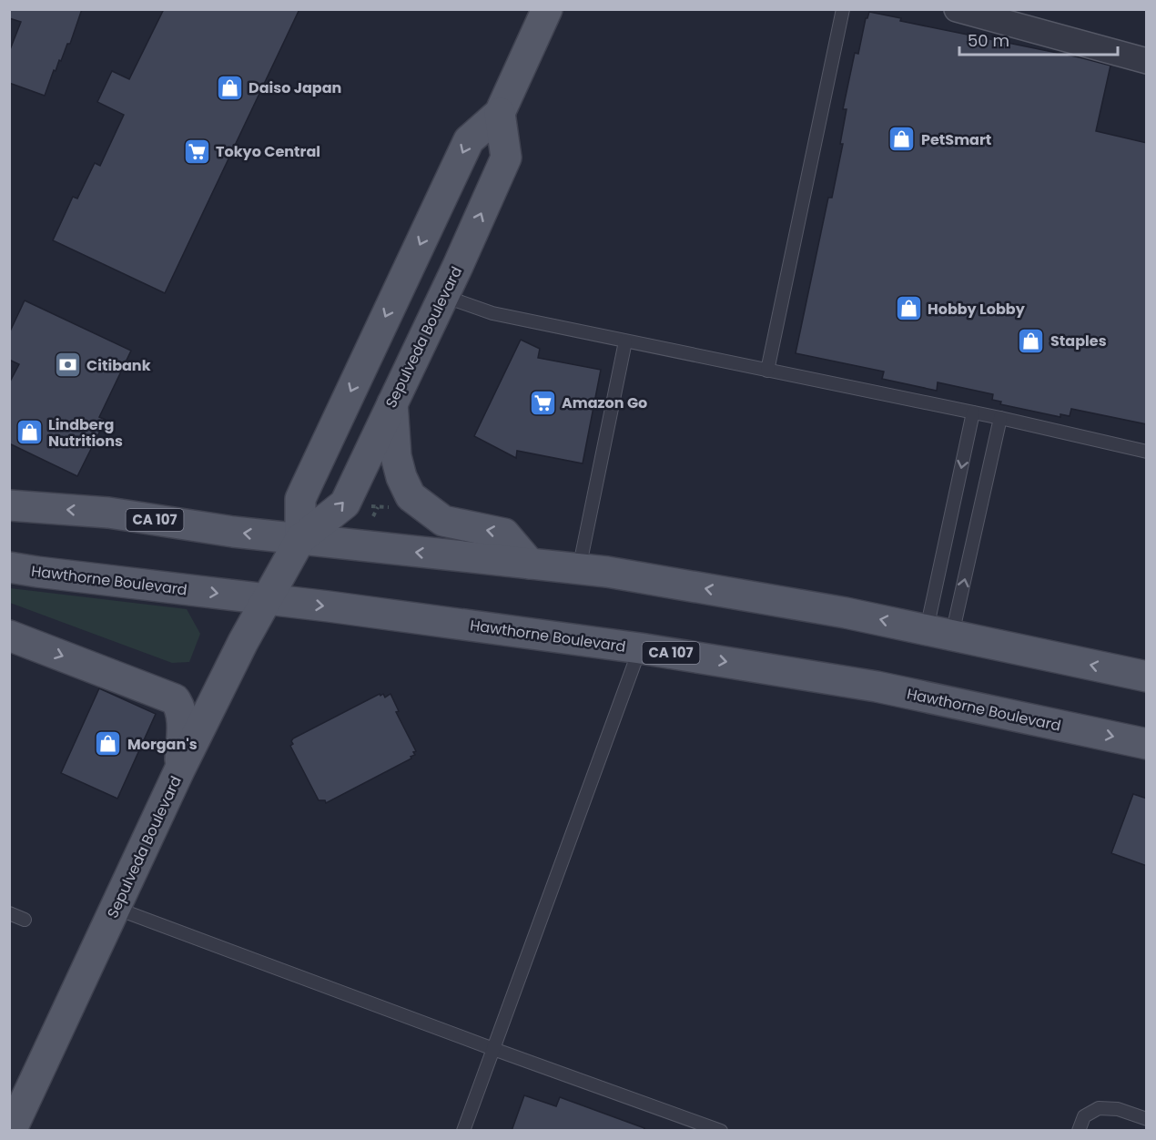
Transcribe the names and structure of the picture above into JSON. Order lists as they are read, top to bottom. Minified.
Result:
{"streets":{"main road":["Sepulveda Boulevard","CA 107","Hawthorne Boulevard"]},"crossings":[["Sepulveda Boulevard","CA 107"],["Sepulveda Boulevard","Hawthorne Boulevard"]],"places":{"shop":["Daiso Japan","PetSmart","Hobby Lobby","Staples","Lindberg Nutritions","Morgan's"],"supermarket":["Tokyo Central","Amazon Go"],"bank":["Citibank"]},"scale_bar":"50 m"}
